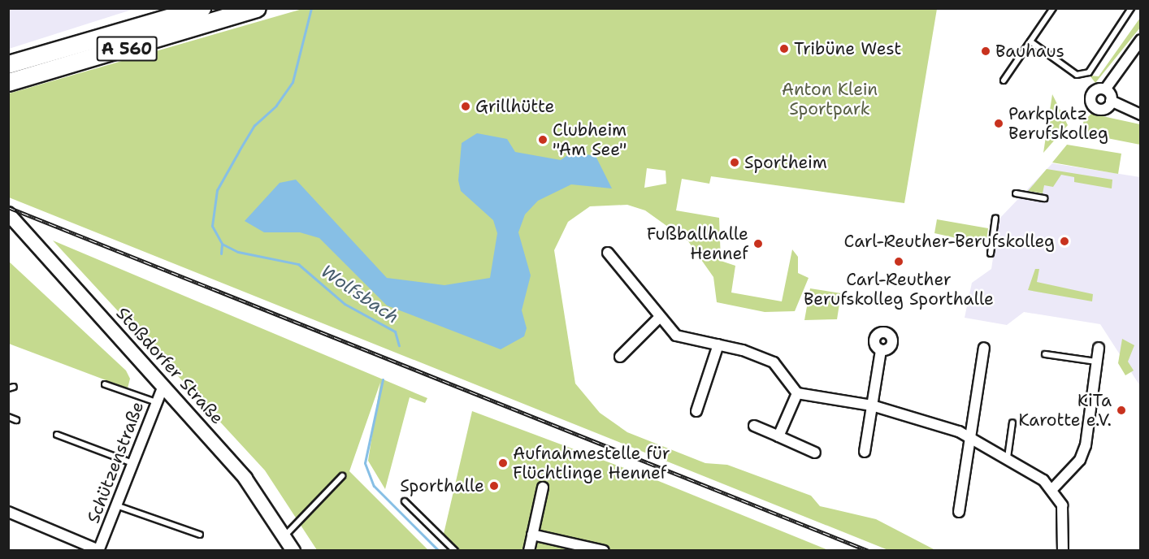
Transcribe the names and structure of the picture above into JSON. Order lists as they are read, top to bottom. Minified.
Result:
{"streets":{"highway":["A 560"],"main road":["Stoßdorfer Straße"],"street":["Schützenstraße"]},"crossings":[["Stoßdorfer Straße","Schützenstraße"]],"water":["Wolfsbach"],"parks":["Anton Klein Sportpark"],"places":["Tribüne West","Bauhaus","Grillhütte","Parkplatz Berufskolleg","Clubheim \"Am See\"","Sportheim","Carl-Reuther-Berufskolleg","Fußballhalle Hennef","Carl-Reuther Berufskolleg Sporthalle","KiTa Karotte e.V.","Aufnahmestelle für Flüchtlinge Hennef","Sporthalle"]}
